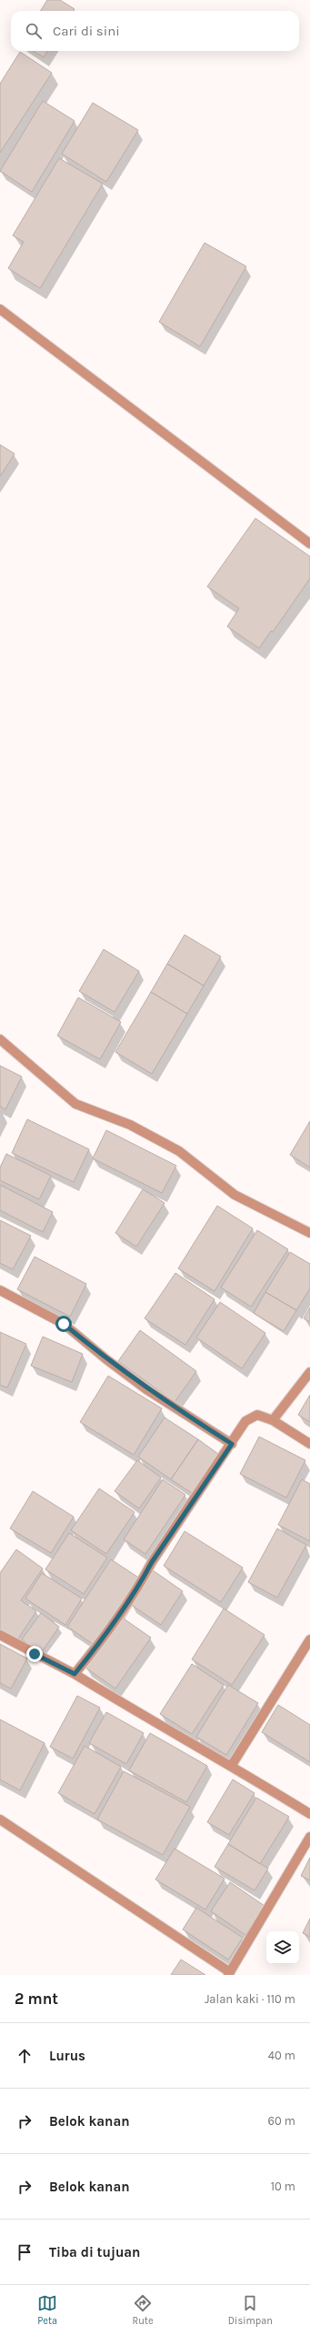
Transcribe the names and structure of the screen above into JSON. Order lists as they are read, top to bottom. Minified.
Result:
{"page":{"search":"Cari di sini","heading":["2 mnt","Jalan kaki · 110 m"],"list":[["Lurus","40 m"],["Belok kanan","60 m"],["Belok kanan","10 m"],"Tiba di tujuan"],"nav":["Peta","Rute","Disimpan"]}}
